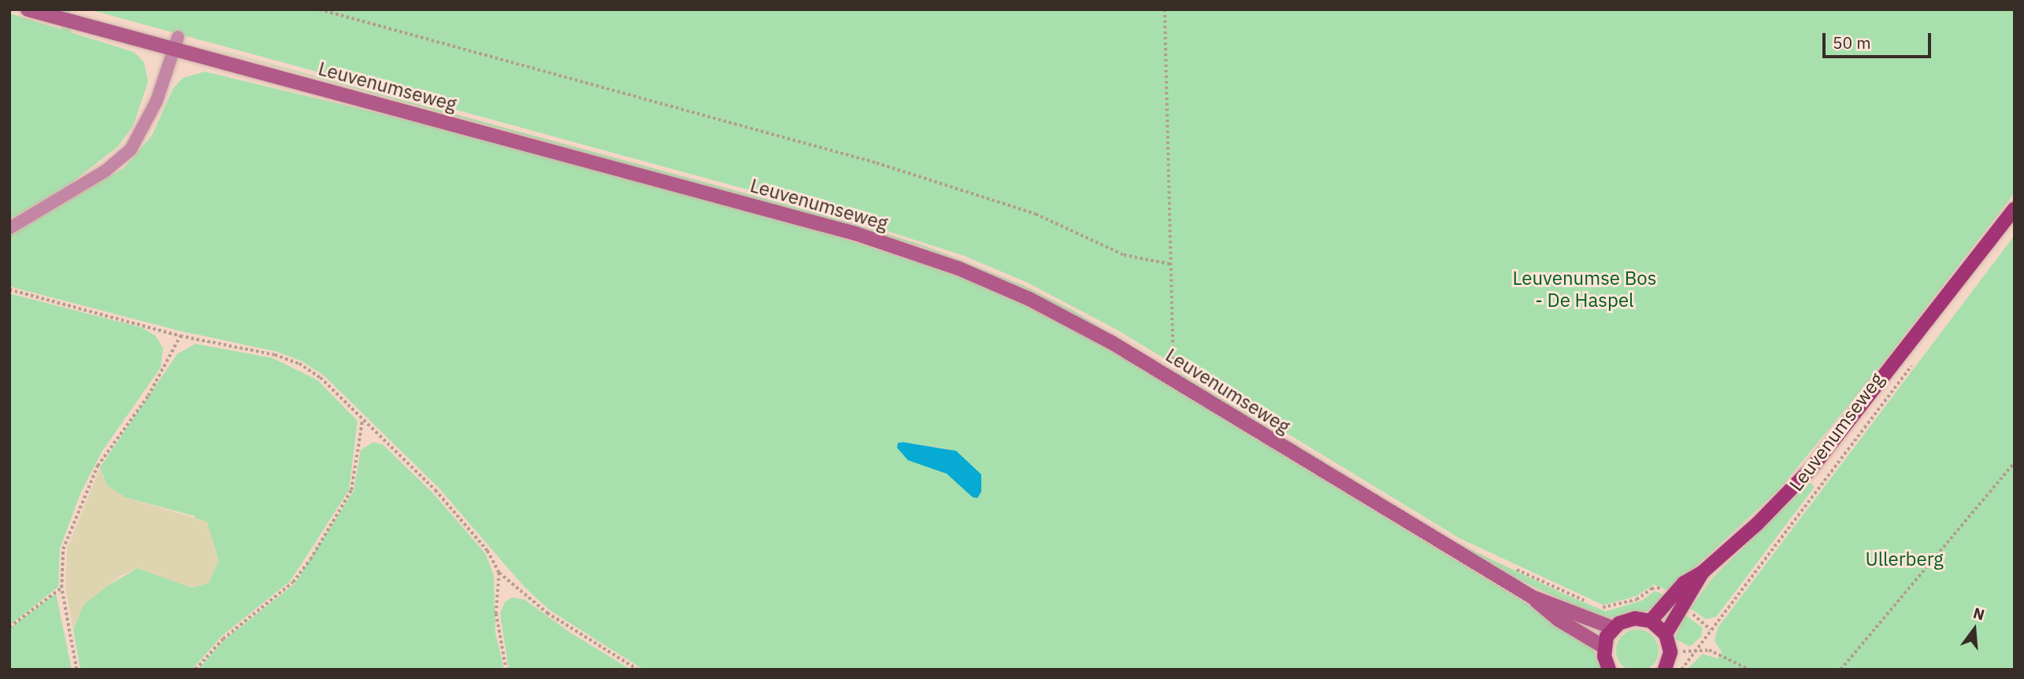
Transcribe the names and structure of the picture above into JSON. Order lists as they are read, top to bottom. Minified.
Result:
{"streets":{"main road":["Leuvenumseweg"]},"parks":["Leuvenumse Bos - De Haspel","Ullerberg"],"scale_bar":"50 m","north":"top"}
